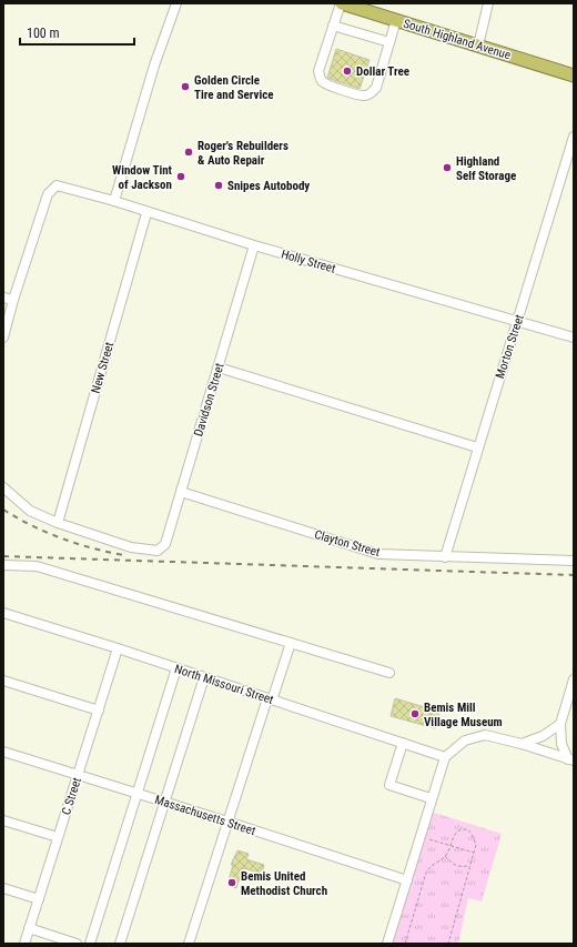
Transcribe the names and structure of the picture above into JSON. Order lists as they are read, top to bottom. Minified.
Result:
{"streets":{"highway":["South Highland Avenue"],"street":["Holly Street","Morton Street","New Street","Davidson Street","Clayton Street","North Missouri Street","C Street","Massachusetts Street"]},"crossings":[["Holly Street","Morton Street"],["Holly Street","New Street"],["Holly Street","Davidson Street"],["Morton Street","Clayton Street"],["New Street","Davidson Street"],["Davidson Street","Clayton Street"],["North Missouri Street","C Street"],["C Street","Massachusetts Street"]],"places":["Dollar Tree","Golden Circle Tire and Service","Roger's Rebuilders & Auto Repair","Highland Self Storage","Window Tint of Jackson","Snipes Autobody","Bemis Mill Village Museum","Bemis United Methodist Church"],"scale_bar":"100 m"}
